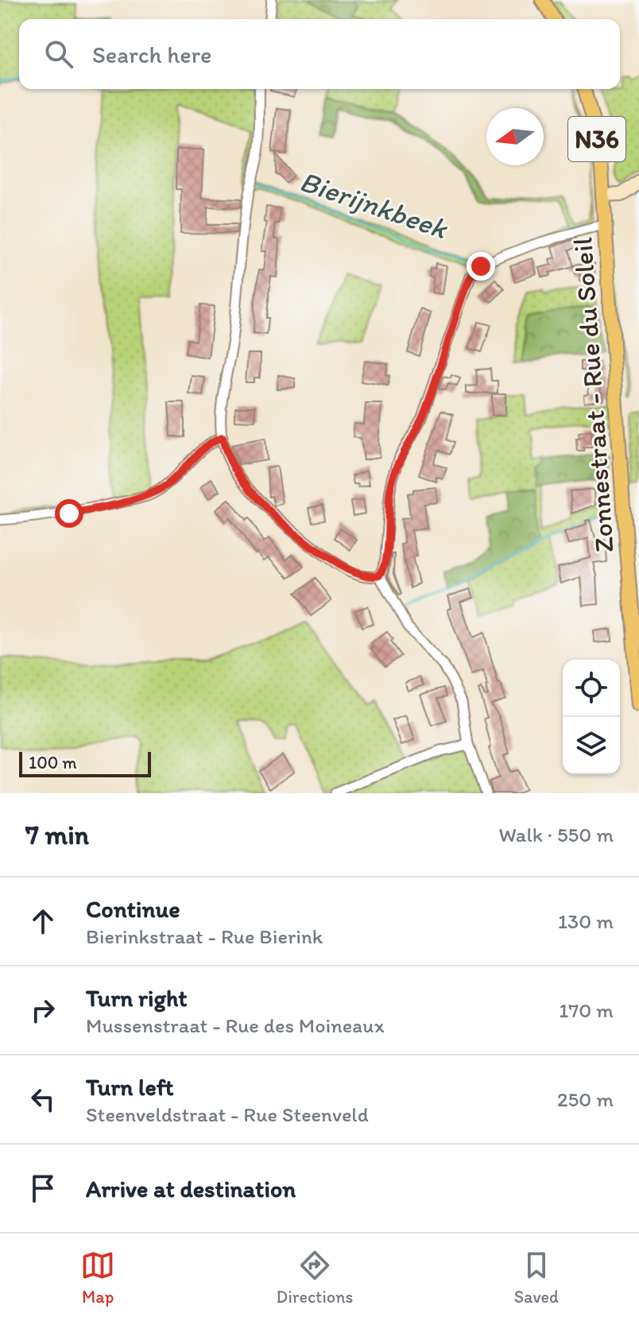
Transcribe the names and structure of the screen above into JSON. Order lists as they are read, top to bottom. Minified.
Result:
{"streets":{"main road":["N36","Zonnestraat - Rue du Soleil"]},"water":["Bierijnkbeek"],"scale_bar":"100 m","north":"left","page":{"search":"Search here","scale":"100 m","heading":["7 min","Walk · 550 m"],"list":[["Continue","Bierinkstraat - Rue Bierink","130 m"],["Turn right","Mussenstraat - Rue des Moineaux","170 m"],["Turn left","Steenveldstraat - Rue Steenveld","250 m"],"Arrive at destination"],"nav":["Map","Directions","Saved"]}}
